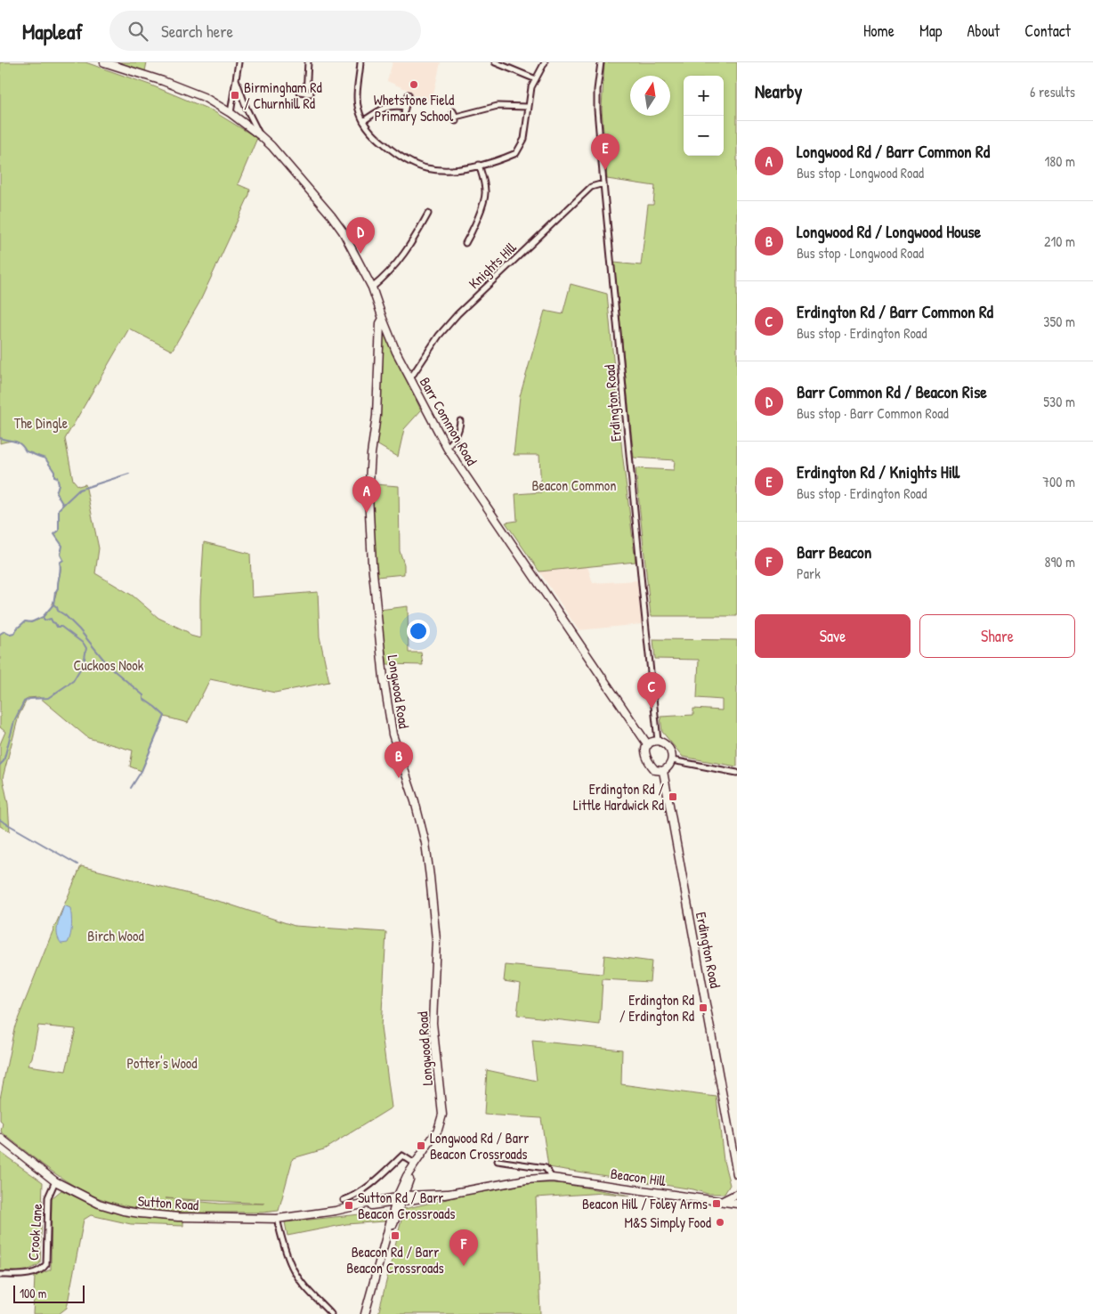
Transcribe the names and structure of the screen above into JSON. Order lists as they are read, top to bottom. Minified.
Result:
{"streets":{"main road":["Erdington Road","Barr Common Road","Longwood Road","Beacon Hill","Sutton Road"],"street":["Knights Hill","Crook Lane"]},"crossings":[["Knights Hill","Erdington Road"],["Knights Hill","Barr Common Road"],["Erdington Road","Barr Common Road"],["Barr Common Road","Longwood Road"],["Longwood Road","Beacon Hill"],["Longwood Road","Sutton Road"],["Beacon Hill","Sutton Road"],["Sutton Road","Crook Lane"]],"parks":["The Dingle","Beacon Common","Cuckoos Nook","Birch Wood","Potter's Wood"],"places":{"other":["Whetstone Field Primary School","M&S Simply Food"],"transit":["Birmingham Rd / Churnhill Rd","Erdington Rd / Little Hardwick Rd","Erdington Rd / Erdington Rd","Longwood Rd / Barr Beacon Crossroads","Beacon Hill / Foley Arms","Sutton Rd / Barr Beacon Crossroads","Beacon Rd / Barr Beacon Crossroads"]},"scale_bar":"100 m","north":"top","page":{"header":"Mapleaf","search":"Search here","nav":["Home","Map","About","Contact"],"heading":["Nearby","6 results"],"map_buttons":["+","−"],"list":[{"mark":"A","name":"Longwood Rd / Barr Common Rd","note":"Bus stop · Longwood Road","value":"180 m"},{"mark":"B","name":"Longwood Rd / Longwood House","note":"Bus stop · Longwood Road","value":"210 m"},{"mark":"C","name":"Erdington Rd / Barr Common Rd","note":"Bus stop · Erdington Road","value":"350 m"},{"mark":"D","name":"Barr Common Rd / Beacon Rise","note":"Bus stop · Barr Common Road","value":"530 m"},{"mark":"E","name":"Erdington Rd / Knights Hill","note":"Bus stop · Erdington Road","value":"700 m"},{"mark":"F","name":"Barr Beacon","note":"Park","value":"890 m"}],"pins":["E","D","A","C","B","F"],"buttons":["Save","Share"],"scale":"100 m"}}
